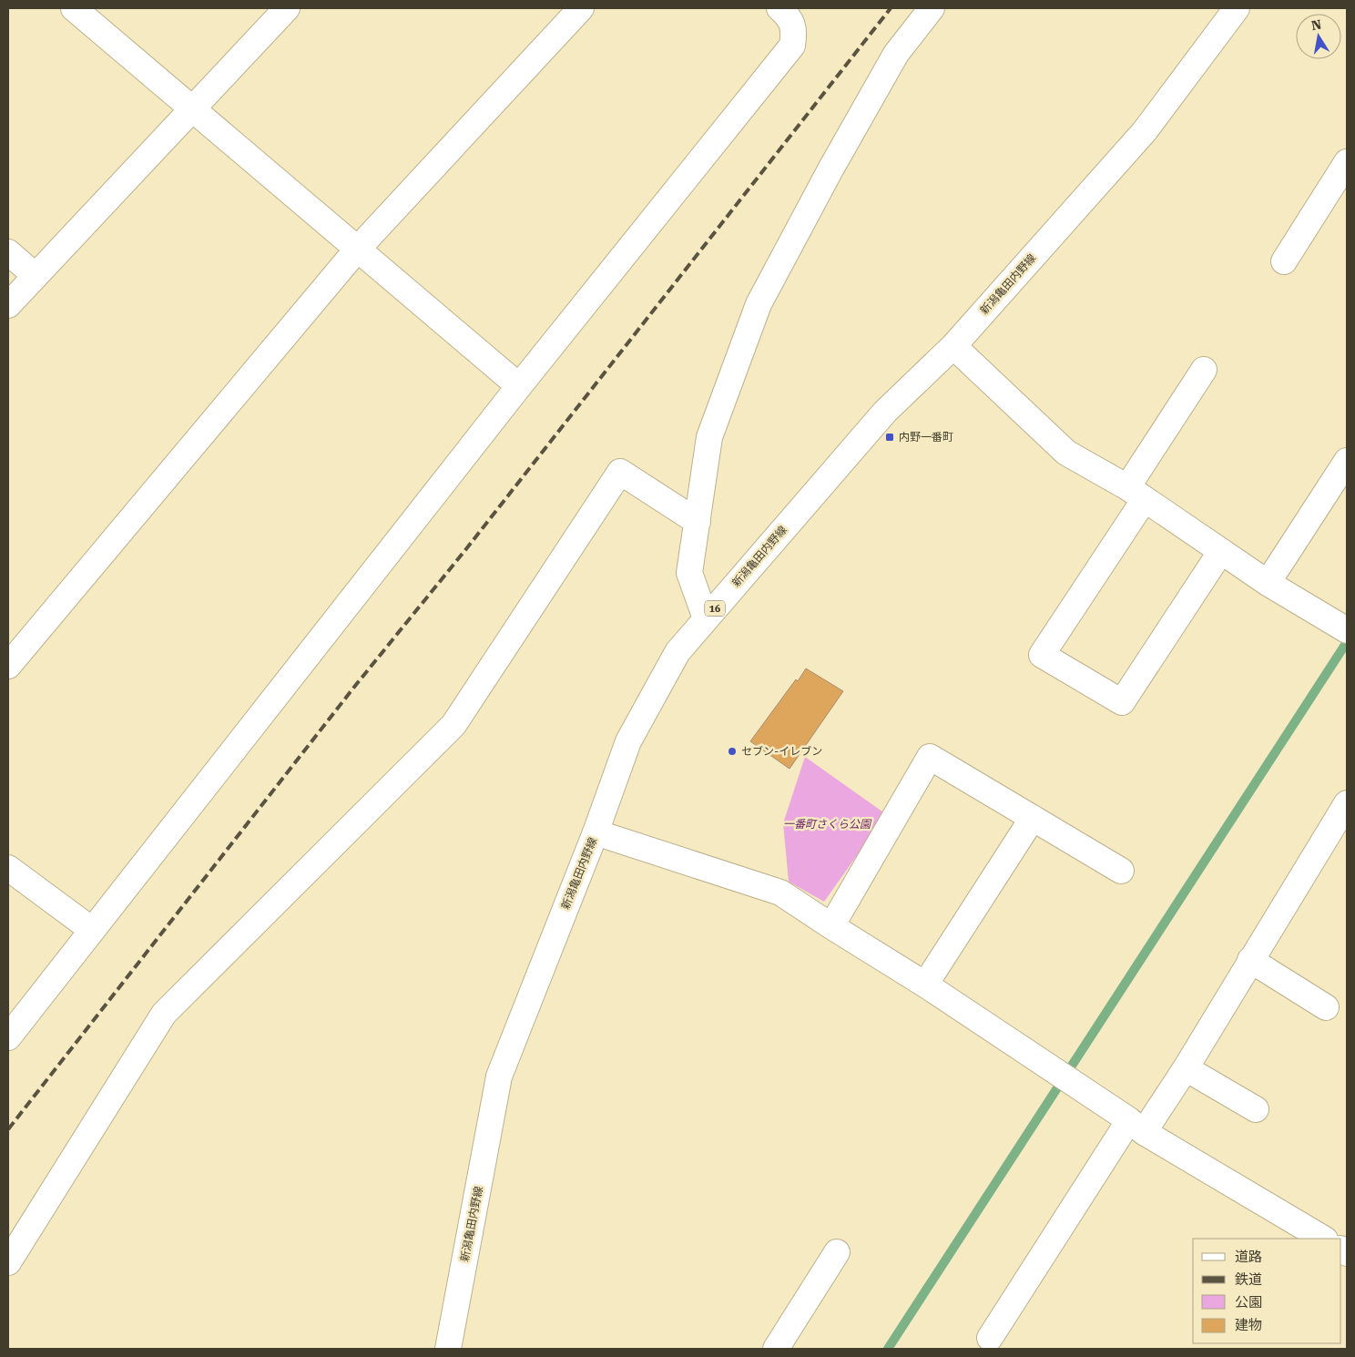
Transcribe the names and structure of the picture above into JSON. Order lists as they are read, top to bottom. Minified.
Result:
{"streets":{"street":["新潟亀田内野線","16"]},"parks":["一番町さくら公園"],"places":{"transit":["内野一番町"],"other":["セブン-イレブン"]},"legend":["道路","鉄道","公園","建物"],"north":"top"}
